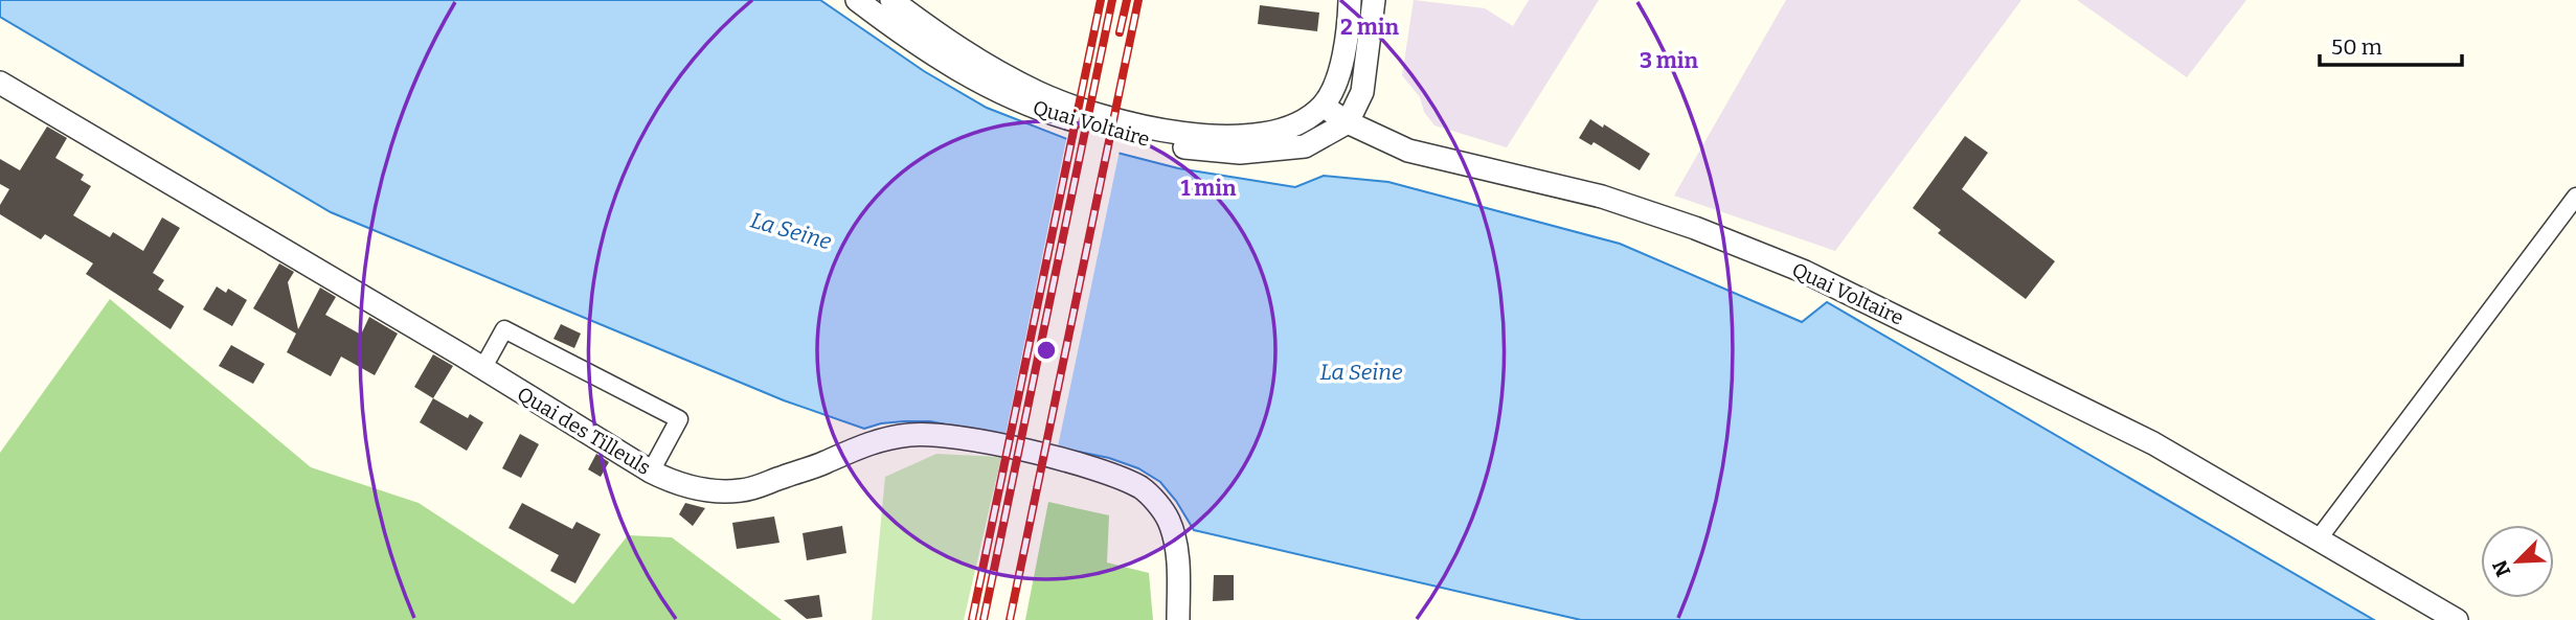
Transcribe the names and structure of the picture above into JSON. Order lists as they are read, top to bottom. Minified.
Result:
{"streets":{"street":["Quai Voltaire","Quai des Tilleuls"]},"water":["La Seine"],"scale_bar":"50 m","north":"bottom left","rings":["2 min","3 min","1 min"]}
